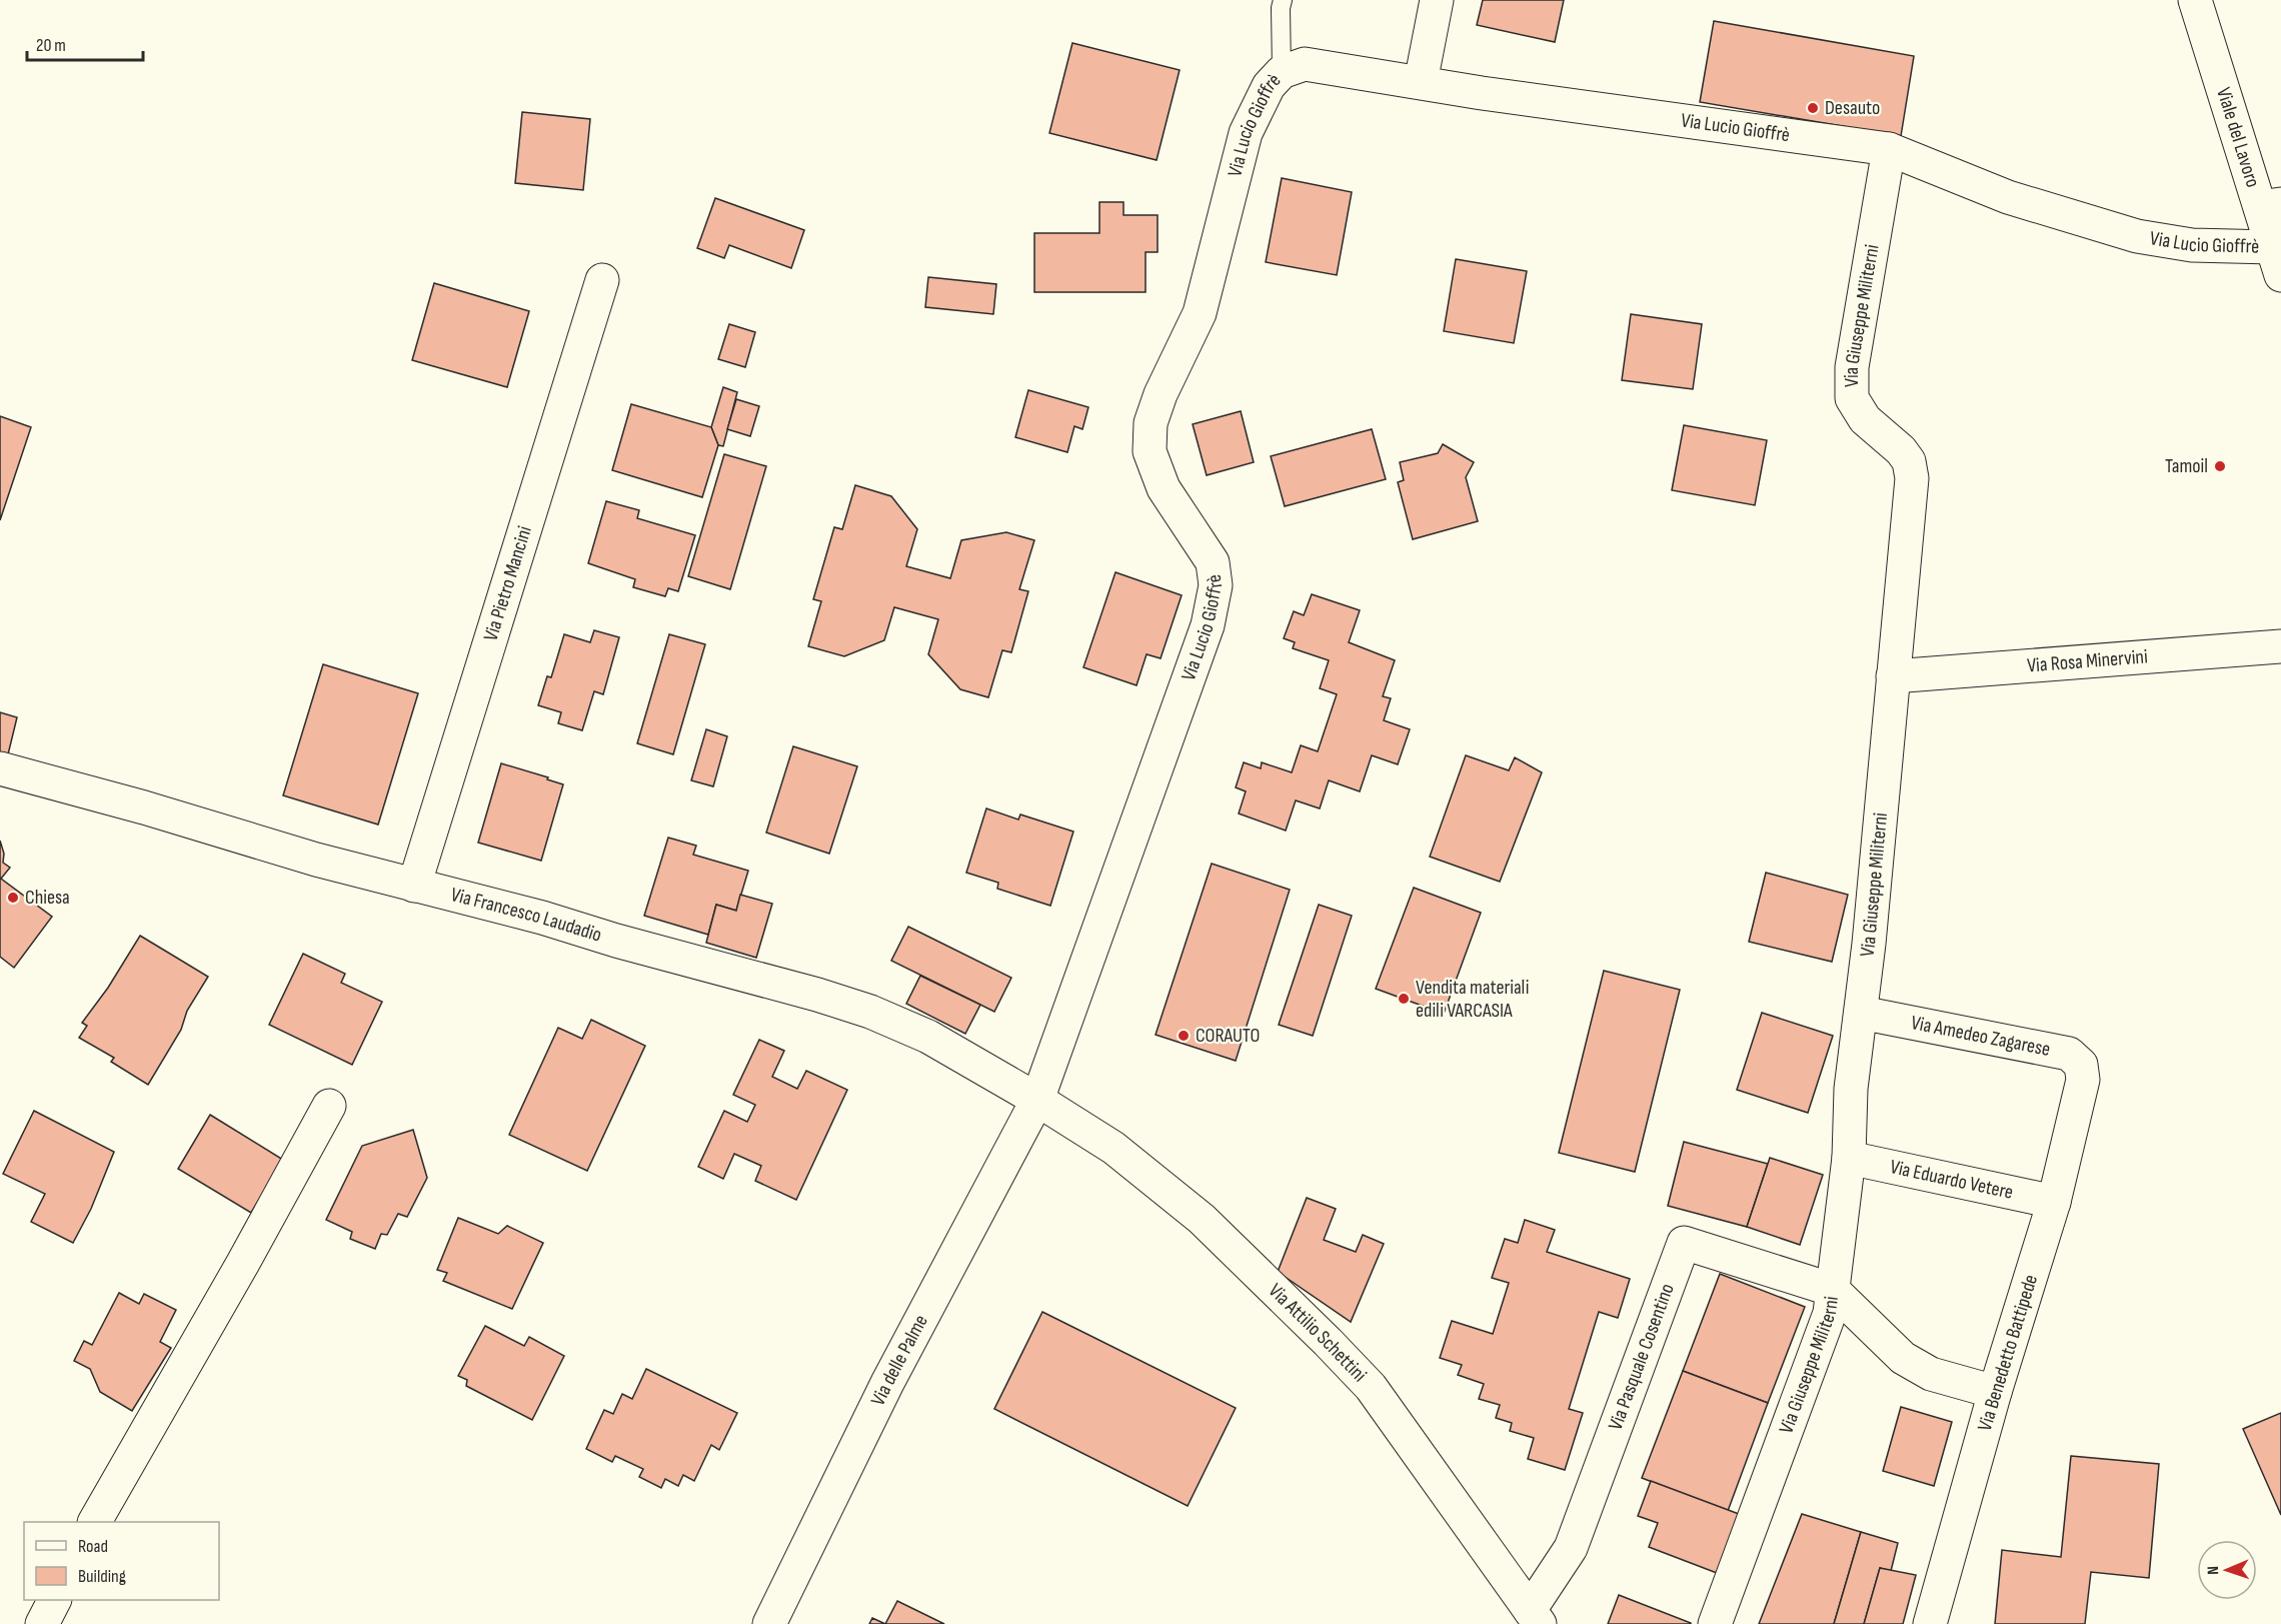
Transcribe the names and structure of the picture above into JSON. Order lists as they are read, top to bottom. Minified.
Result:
{"streets":{"street":["Via Lucio Gioffrè","Viale del Lavoro","Via Giuseppe Militerni","Via Pietro Mancini","Via Rosa Minervini","Via Francesco Laudadio","Via Amedeo Zagarese","Via Eduardo Vetere","Via Attilio Schettini","Via Benedetto Battipede","Via Pasquale Cosentino","Via delle Palme"]},"crossings":[["Via Lucio Gioffrè","Viale del Lavoro"],["Via Lucio Gioffrè","Via Giuseppe Militerni"],["Via Lucio Gioffrè","Via Francesco Laudadio"],["Via Lucio Gioffrè","Via Attilio Schettini"],["Via Lucio Gioffrè","Via delle Palme"],["Via Giuseppe Militerni","Via Rosa Minervini"],["Via Giuseppe Militerni","Via Amedeo Zagarese"],["Via Giuseppe Militerni","Via Eduardo Vetere"],["Via Giuseppe Militerni","Via Pasquale Cosentino"],["Via Pietro Mancini","Via Francesco Laudadio"],["Via Francesco Laudadio","Via Attilio Schettini"],["Via Francesco Laudadio","Via delle Palme"],["Via Amedeo Zagarese","Via Benedetto Battipede"],["Via Eduardo Vetere","Via Benedetto Battipede"],["Via Attilio Schettini","Via Pasquale Cosentino"],["Via Attilio Schettini","Via delle Palme"]],"places":["Desauto","Tamoil","Chiesa","Vendita materiali edili VARCASIA","CORAUTO"],"legend":["Road","Building"],"scale_bar":"20 m","north":"left"}
